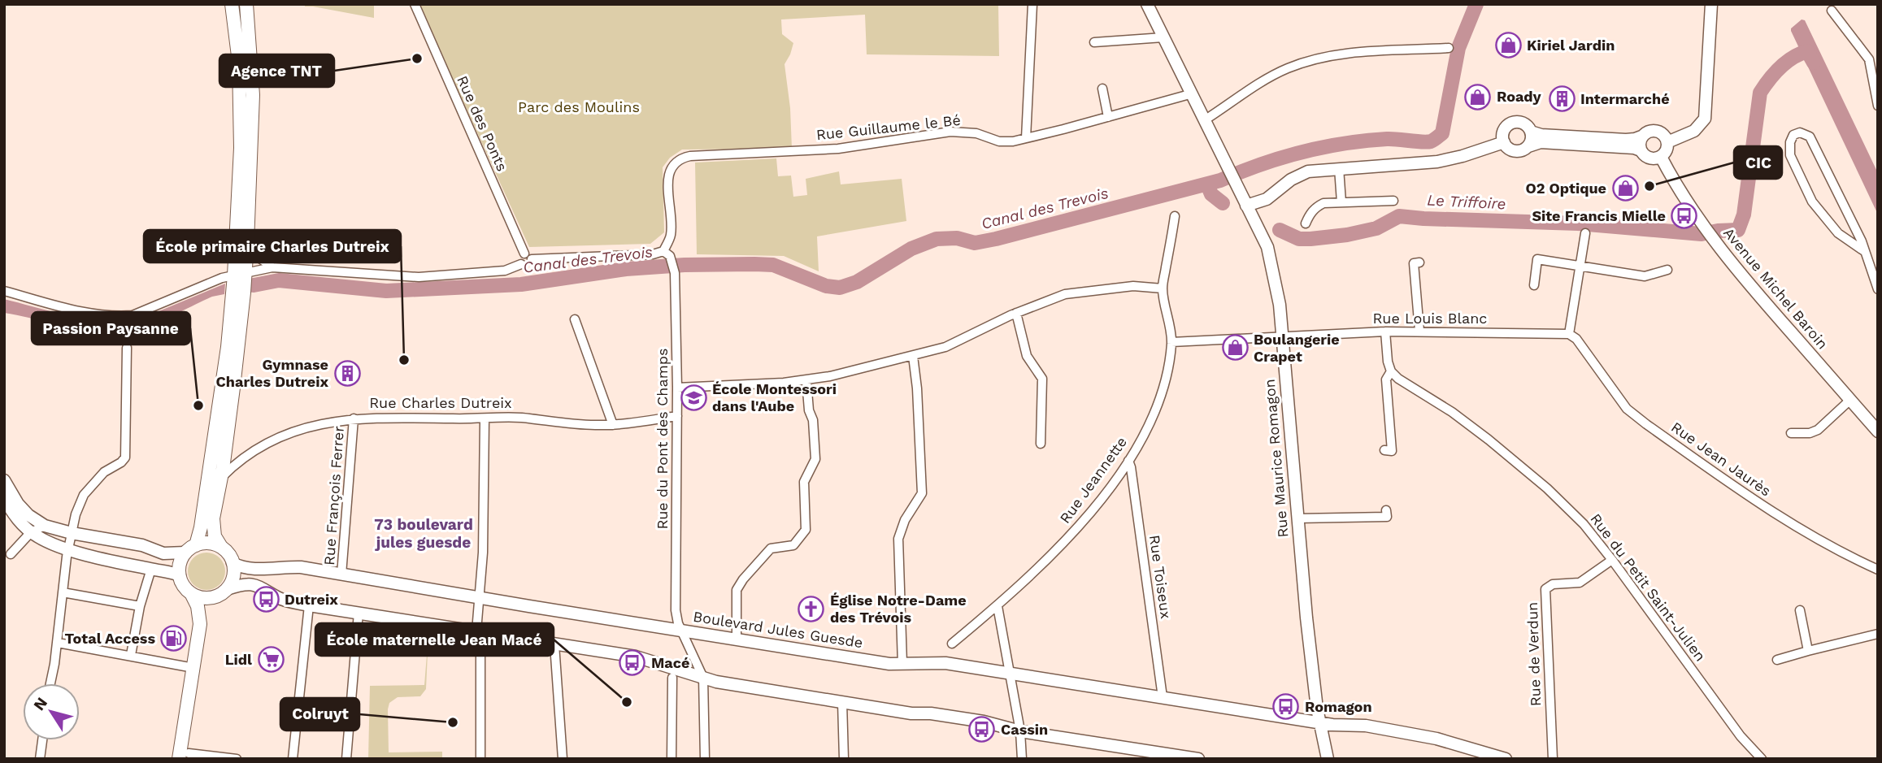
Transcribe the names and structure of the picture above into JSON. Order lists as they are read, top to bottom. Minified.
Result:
{"streets":{"street":["Rue des Ponts","Rue Guillaume le Bé","Avenue Michel Baroin","Rue Louis Blanc","Rue Charles Dutreix","Rue du Pont des Champs","Rue Maurice Romagon","Rue Jean Jaurès","Rue Jeannette","Rue François Ferrer","Rue Toiseux","Rue du Petit Saint-Julien","Boulevard Jules Guesde","Rue de Verdun"]},"crossings":[["Rue Guillaume le Bé","Rue du Pont des Champs"],["Rue Guillaume le Bé","Rue Maurice Romagon"],["Rue Louis Blanc","Rue Maurice Romagon"],["Rue Louis Blanc","Rue Jean Jaurès"],["Rue Louis Blanc","Rue Jeannette"],["Rue Charles Dutreix","Rue du Pont des Champs"],["Rue Charles Dutreix","Rue François Ferrer"],["Rue du Pont des Champs","Boulevard Jules Guesde"],["Rue Maurice Romagon","Boulevard Jules Guesde"],["Rue Jeannette","Rue Toiseux"],["Rue François Ferrer","Boulevard Jules Guesde"],["Rue Toiseux","Boulevard Jules Guesde"],["Rue du Petit Saint-Julien","Rue de Verdun"]],"districts":["73 boulevard jules guesde"],"water":["Le Triffoire","Canal des Trevois"],"parks":["Parc des Moulins"],"places":{"shop":["Kiriel Jardin","Roady","O2 Optique","Boulangerie Crapet"],"other":["Agence TNT","CIC","École primaire Charles Dutreix","Passion Paysanne","École maternelle Jean Macé","Colruyt"],"building":["Intermarché","Gymnase Charles Dutreix"],"bus stop":["Site Francis Mielle","Dutreix","Macé","Romagon","Cassin"],"school or university":["École Montessori dans l'Aube"],"church":["Église Notre-Dame des Trévois"],"fuel station":["Total Access"],"supermarket":["Lidl"]},"north":"top left"}
